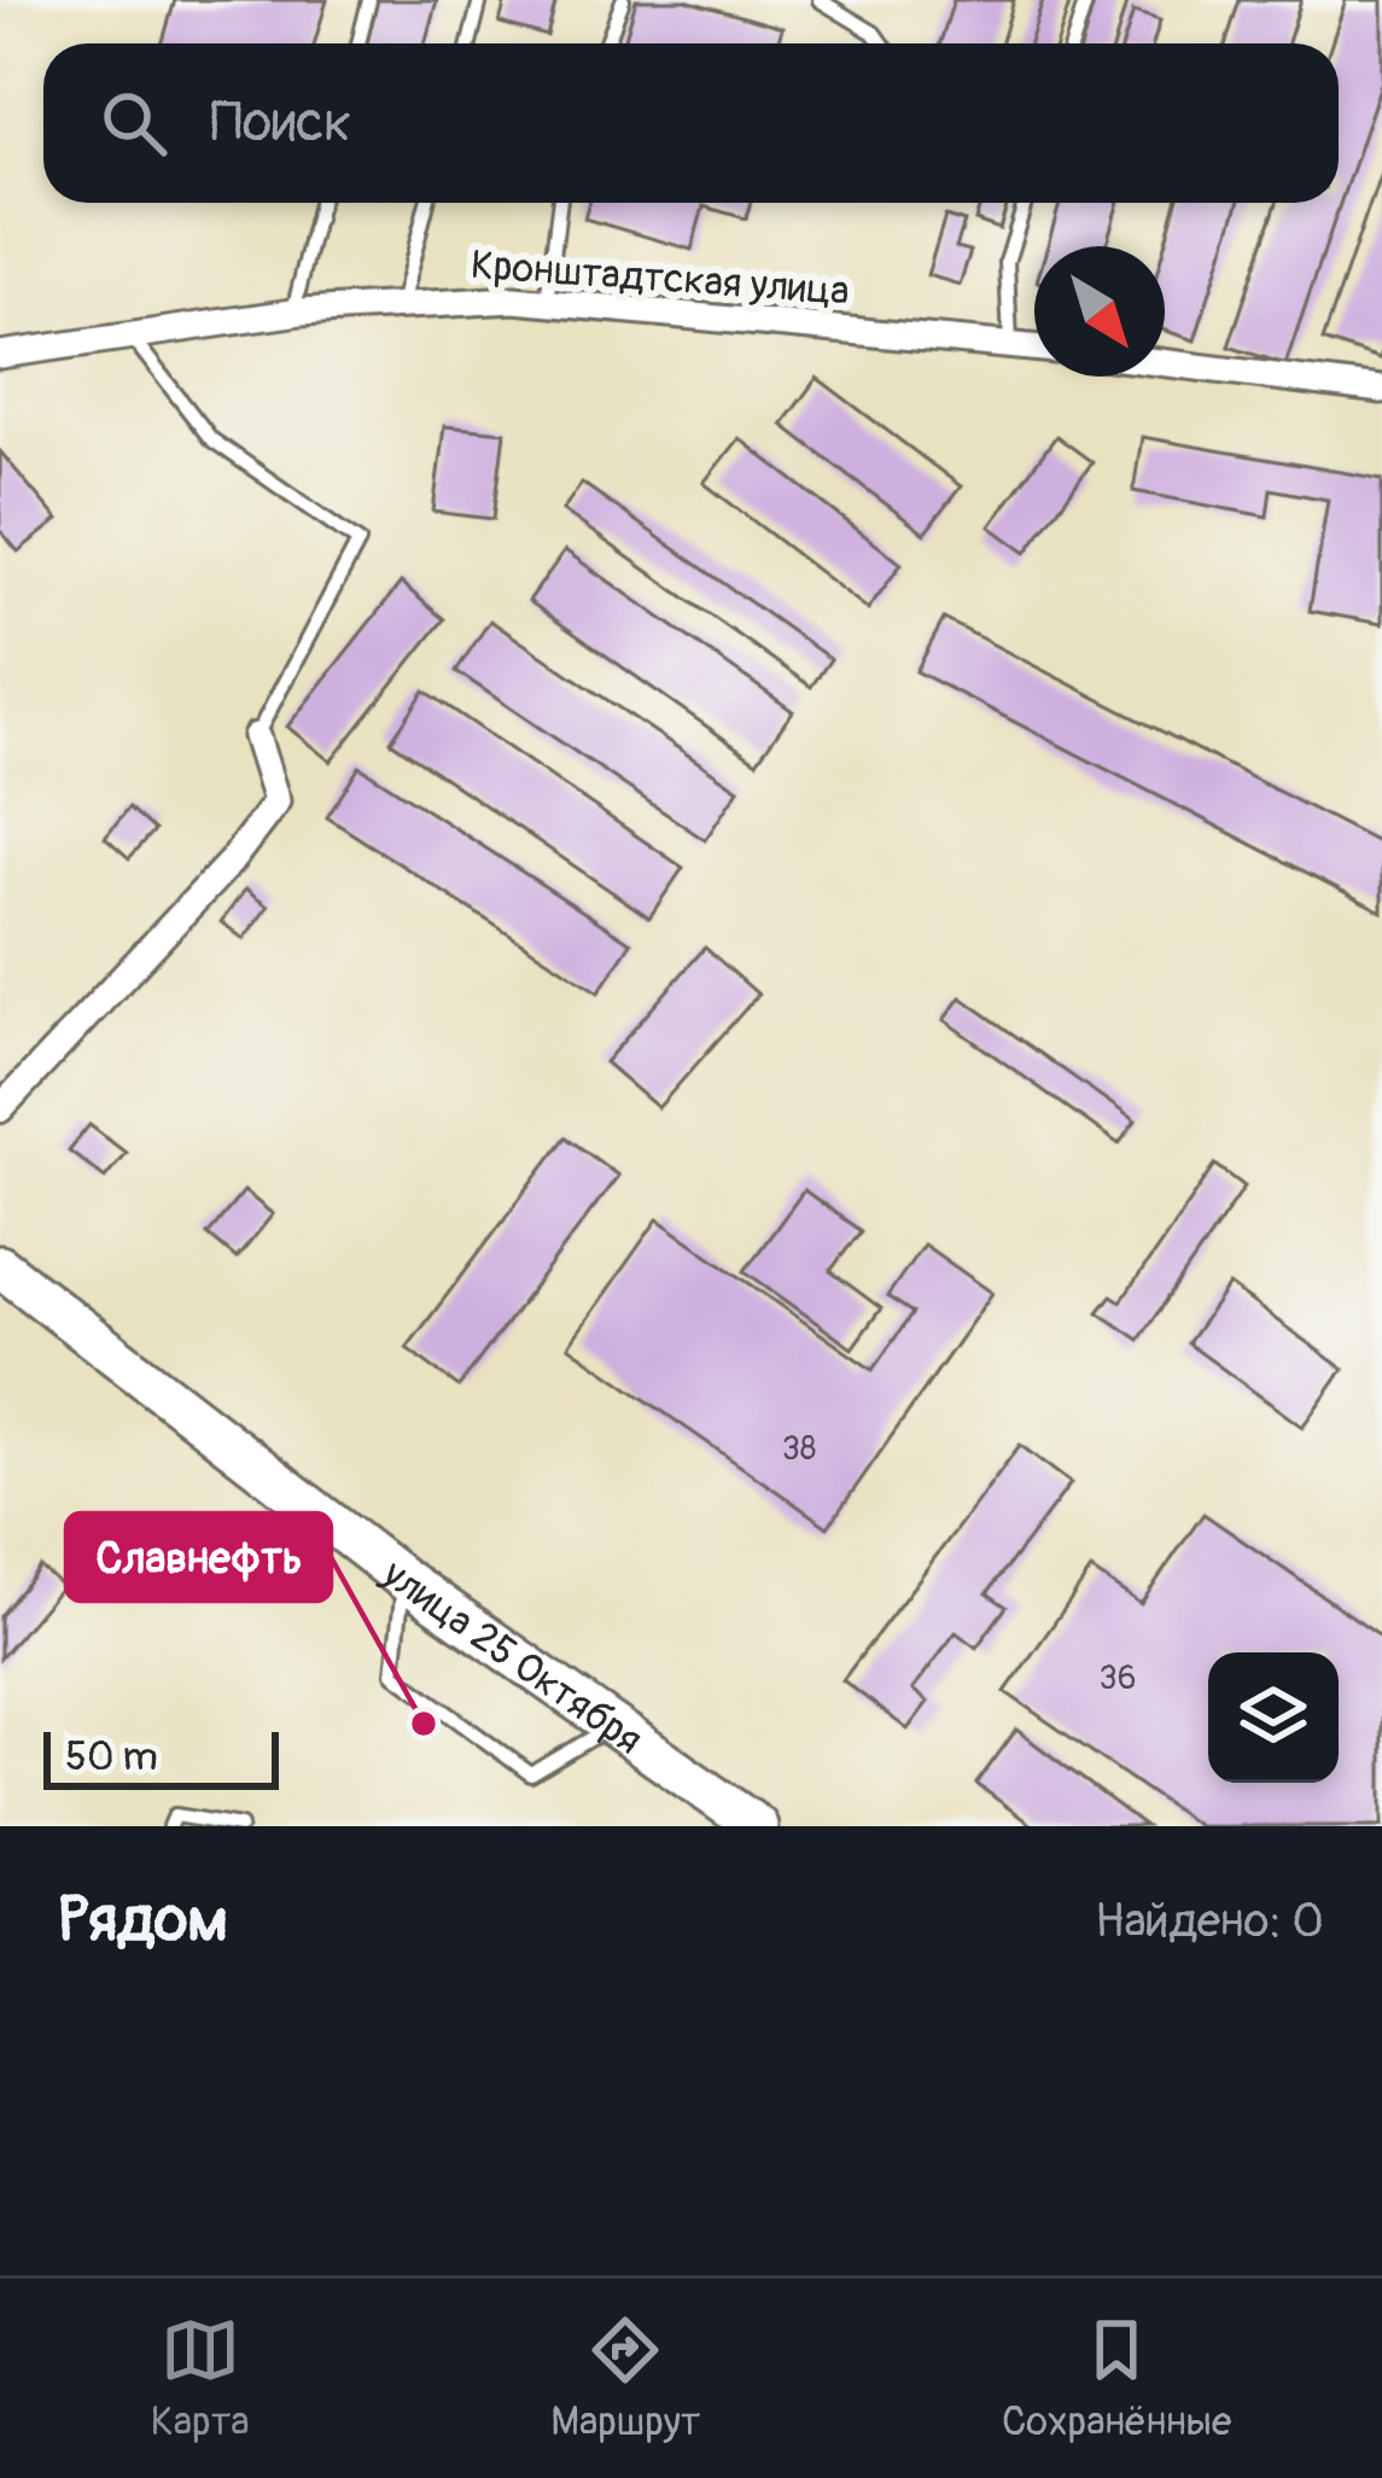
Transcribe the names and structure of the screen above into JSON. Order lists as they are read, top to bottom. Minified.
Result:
{"streets":{"main road":["улица 25 Октября"],"street":["Кронштадтская улица"]},"places":["Славнефть"],"house_numbers":["38","36"],"scale_bar":"50 m","north":"bottom right","page":{"search":"Поиск","scale":"50 m","heading":["Рядом","Найдено: 0"],"nav":["Карта","Маршрут","Сохранённые"]}}
